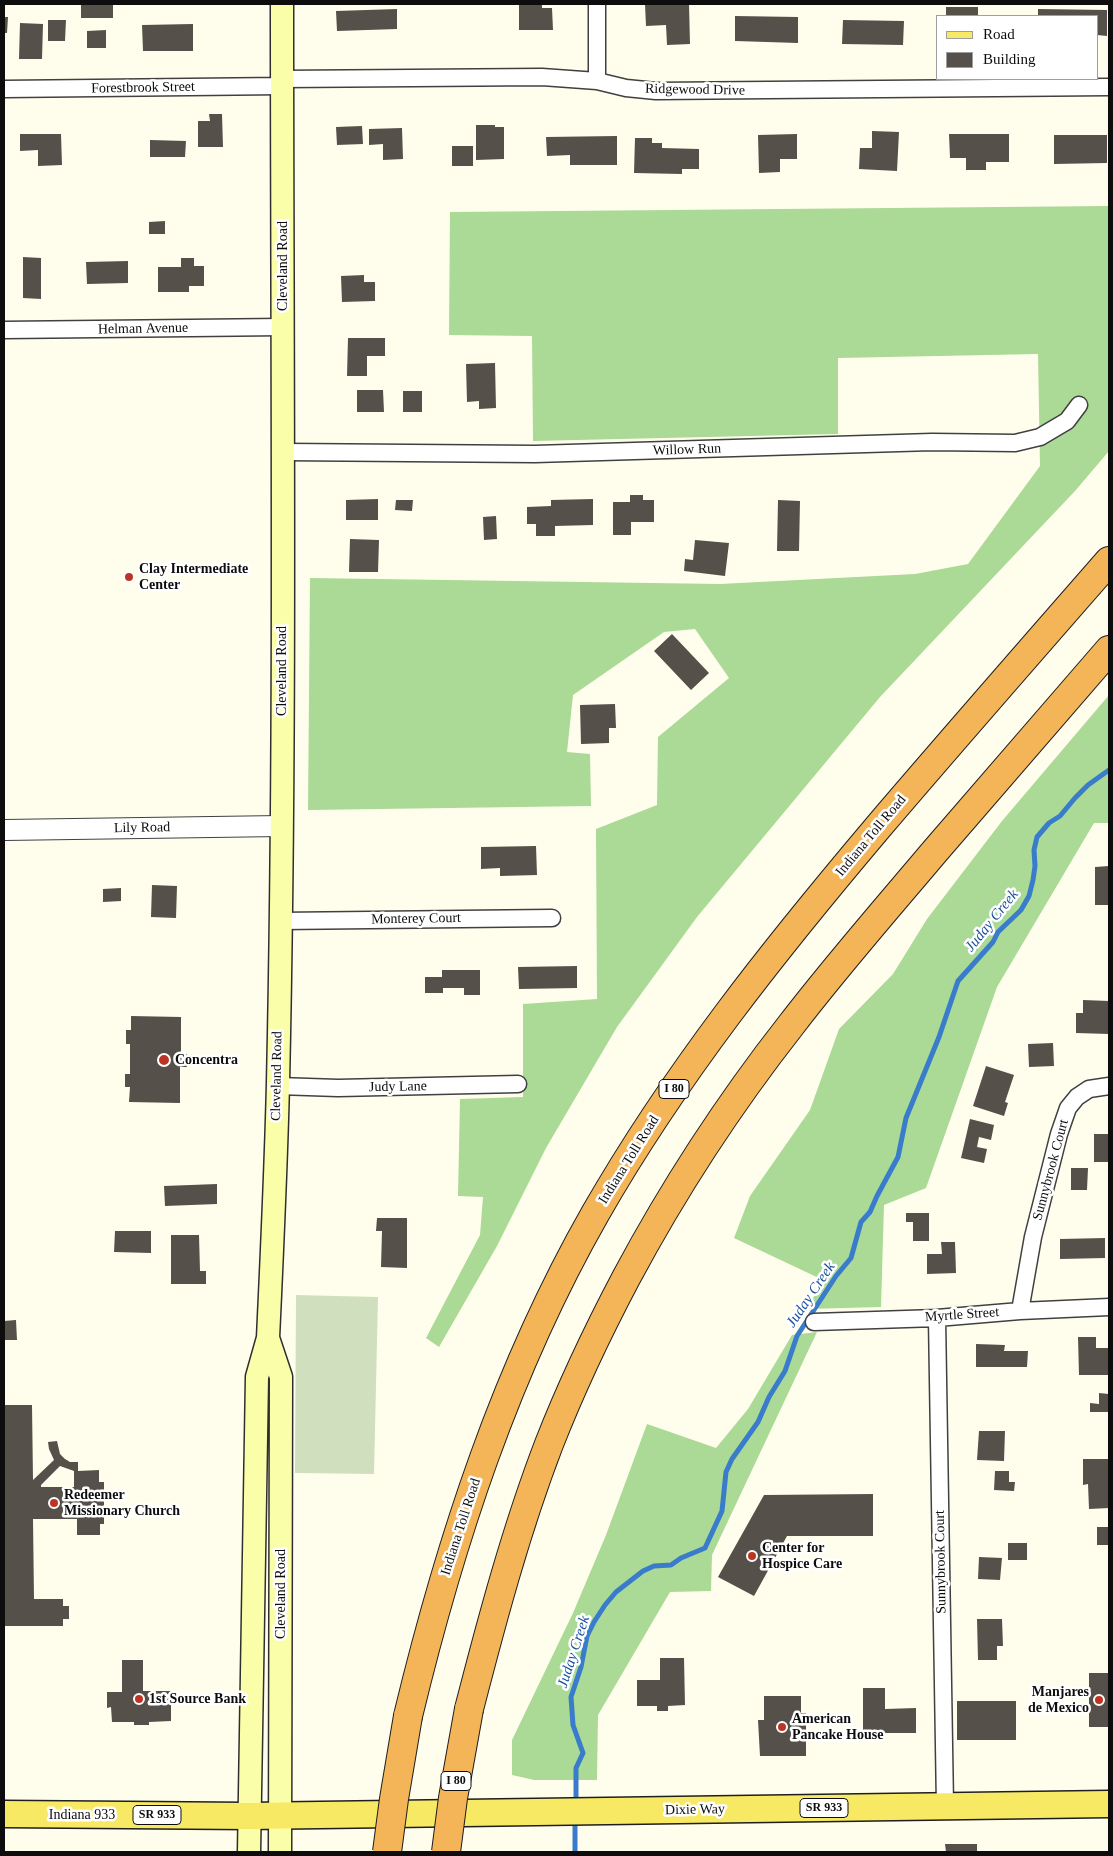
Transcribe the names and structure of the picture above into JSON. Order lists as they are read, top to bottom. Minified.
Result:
{"streets":{"highway":["Indiana Toll Road","I 80"],"main road":["Cleveland Road","SR 933","Dixie Way","Indiana 933"],"street":["Forestbrook Street","Ridgewood Drive","Helman Avenue","Willow Run","Lily Road","Monterey Court","Judy Lane","Sunnybrook Court","Myrtle Street"]},"crossings":[["Forestbrook Street","Ridgewood Drive"],["Forestbrook Street","Cleveland Road"],["Ridgewood Drive","Cleveland Road"],["Cleveland Road","Helman Avenue"],["Cleveland Road","Willow Run"],["Cleveland Road","Lily Road"],["Cleveland Road","Monterey Court"],["Cleveland Road","Judy Lane"],["Cleveland Road","Dixie Way"],["Cleveland Road","Indiana 933"],["Sunnybrook Court","Myrtle Street"],["Sunnybrook Court","Dixie Way"],["Dixie Way","Indiana 933"]],"water":["Juday Creek"],"places":["Clay Intermediate Center","Concentra","Redeemer Missionary Church","Center for Hospice Care","1st Source Bank","Manjares de Mexico","American Pancake House"],"legend":["Road","Building"]}
